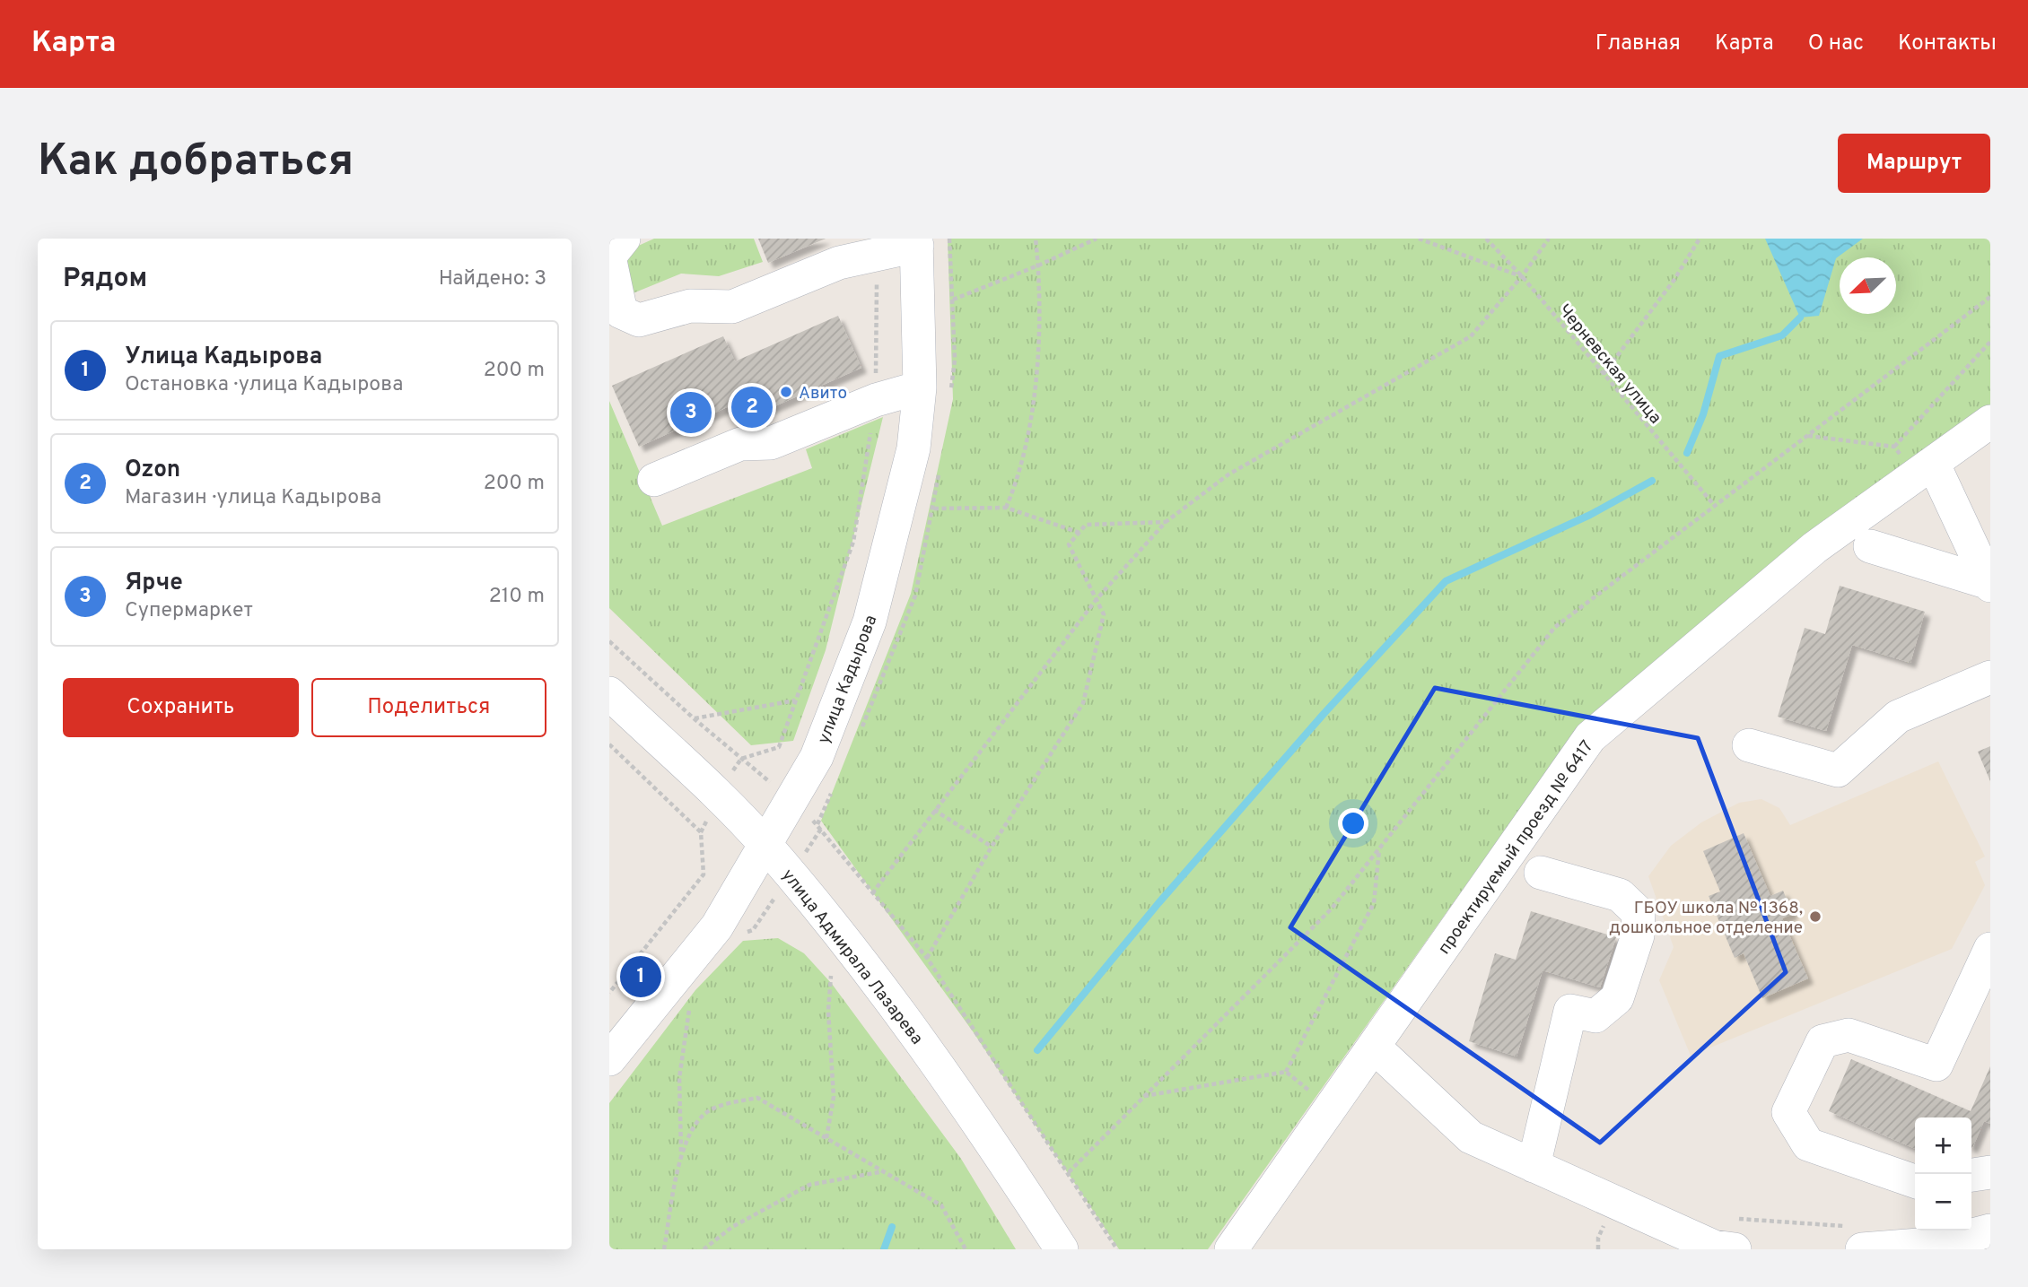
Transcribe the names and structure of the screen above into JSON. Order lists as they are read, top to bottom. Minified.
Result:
{"streets":{"street":["улица Кадырова","проектируемый проезд № 6417","улица Адмирала Лазарева"],"path":["Черневская улица"]},"crossings":[["улица Кадырова","улица Адмирала Лазарева"]],"places":["Авито","ГБОУ школа № 1368, дошкольное отделение"],"north":"bottom left","page":{"header":"Карта","nav":["Главная","Карта","О нас","Контакты"],"buttons":["Маршрут",["Сохранить","Поделиться"]],"title":"Как добраться","heading":["Рядом","Найдено: 3"],"list":[{"mark":"1","name":"Улица Кадырова","note":"Остановка · улица Кадырова","value":"200 m"},{"mark":"2","name":"Ozon","note":"Магазин · улица Кадырова","value":"200 m"},{"mark":"3","name":"Ярче","note":"Супермаркет","value":"210 m"}],"pins":["2","3","1"],"map_buttons":["+","−"]}}
